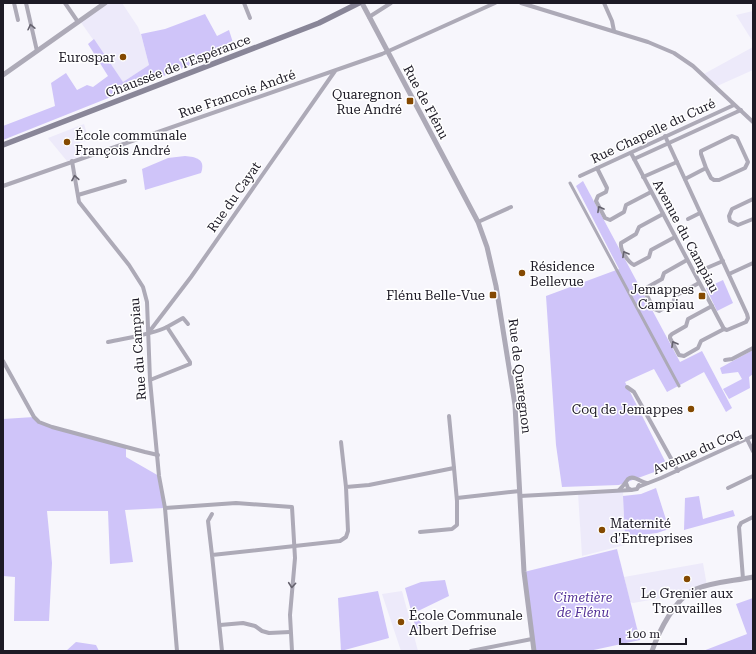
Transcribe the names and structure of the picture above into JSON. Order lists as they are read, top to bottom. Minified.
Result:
{"streets":{"main road":["Chaussée de l'Espérance"],"street":["Rue Francois André","Rue de Flénu","Rue Chapelle du Curé","Rue du Cayat","Avenue du Campiau","Rue du Campiau","Rue de Quaregnon","Avenue du Coq"]},"crossings":[["Chaussée de l'Espérance","Rue de Flénu"],["Rue Francois André","Rue de Flénu"],["Rue Francois André","Rue du Cayat"],["Rue Francois André","Rue du Campiau"],["Rue de Flénu","Rue de Quaregnon"],["Rue Chapelle du Curé","Avenue du Campiau"],["Rue du Cayat","Rue du Campiau"]],"parks":["Cimetière de Flénu"],"places":{"other":["Eurospar","École communale François André","Résidence Bellevue","Coq de Jemappes","Maternité d'Entreprises","Le Grenier aux Trouvailles","École Communale Albert Defrise"],"transit":["Quaregnon Rue André","Flénu Belle-Vue","Jemappes Campiau"]},"scale_bar":"100 m"}
